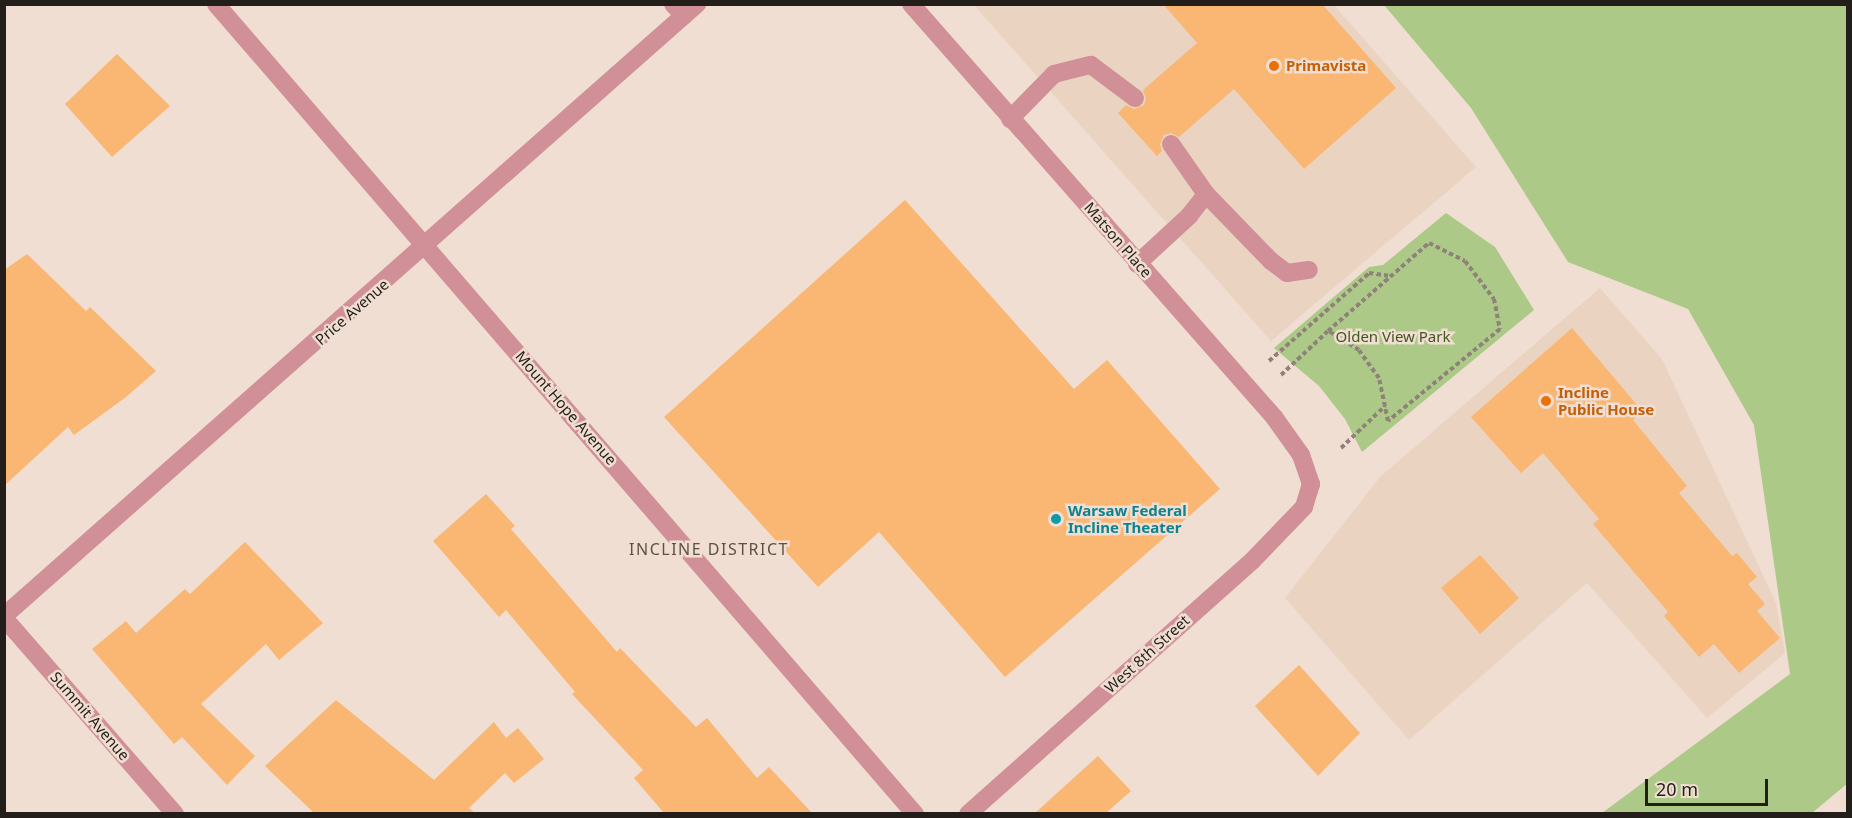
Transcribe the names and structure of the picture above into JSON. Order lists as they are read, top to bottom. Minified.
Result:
{"streets":{"street":["Matson Place","Price Avenue","Mount Hope Avenue","West 8th Street","Summit Avenue"]},"crossings":[["Matson Place","West 8th Street"],["Price Avenue","Mount Hope Avenue"],["Price Avenue","Summit Avenue"]],"districts":["INCLINE DISTRICT"],"parks":["Olden View Park"],"places":["Primavista","Incline Public House","Warsaw Federal Incline Theater"],"scale_bar":"20 m"}
